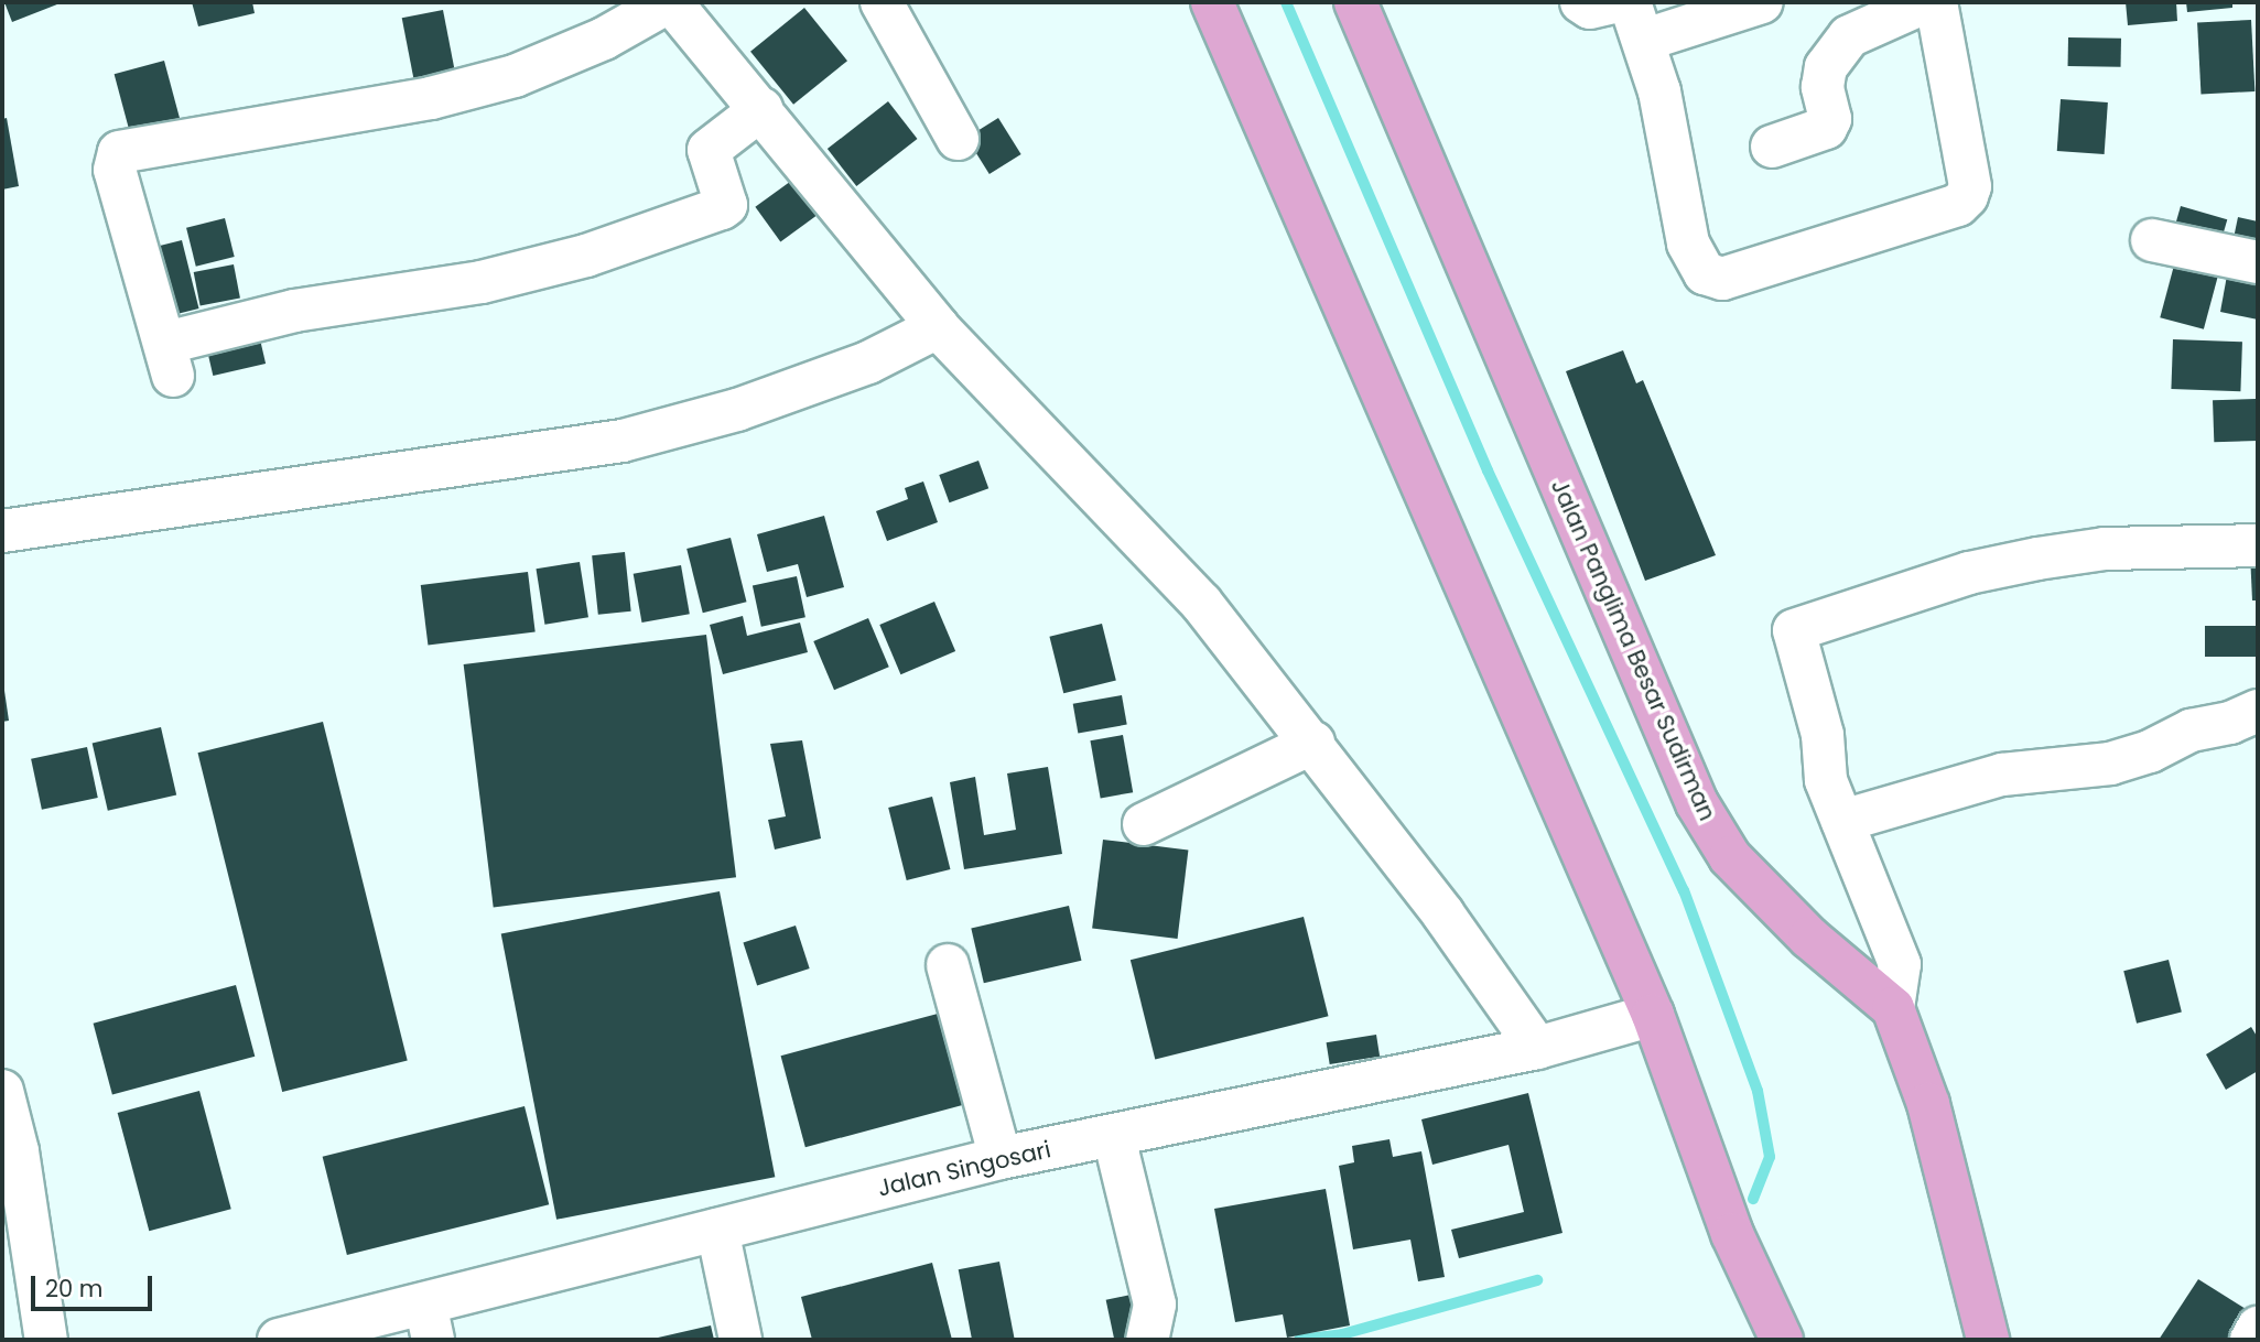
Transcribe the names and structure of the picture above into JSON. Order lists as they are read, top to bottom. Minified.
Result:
{"streets":{"main road":["Jalan Panglima Besar Sudirman"],"street":["Jalan Singosari"]},"scale_bar":"20 m"}
